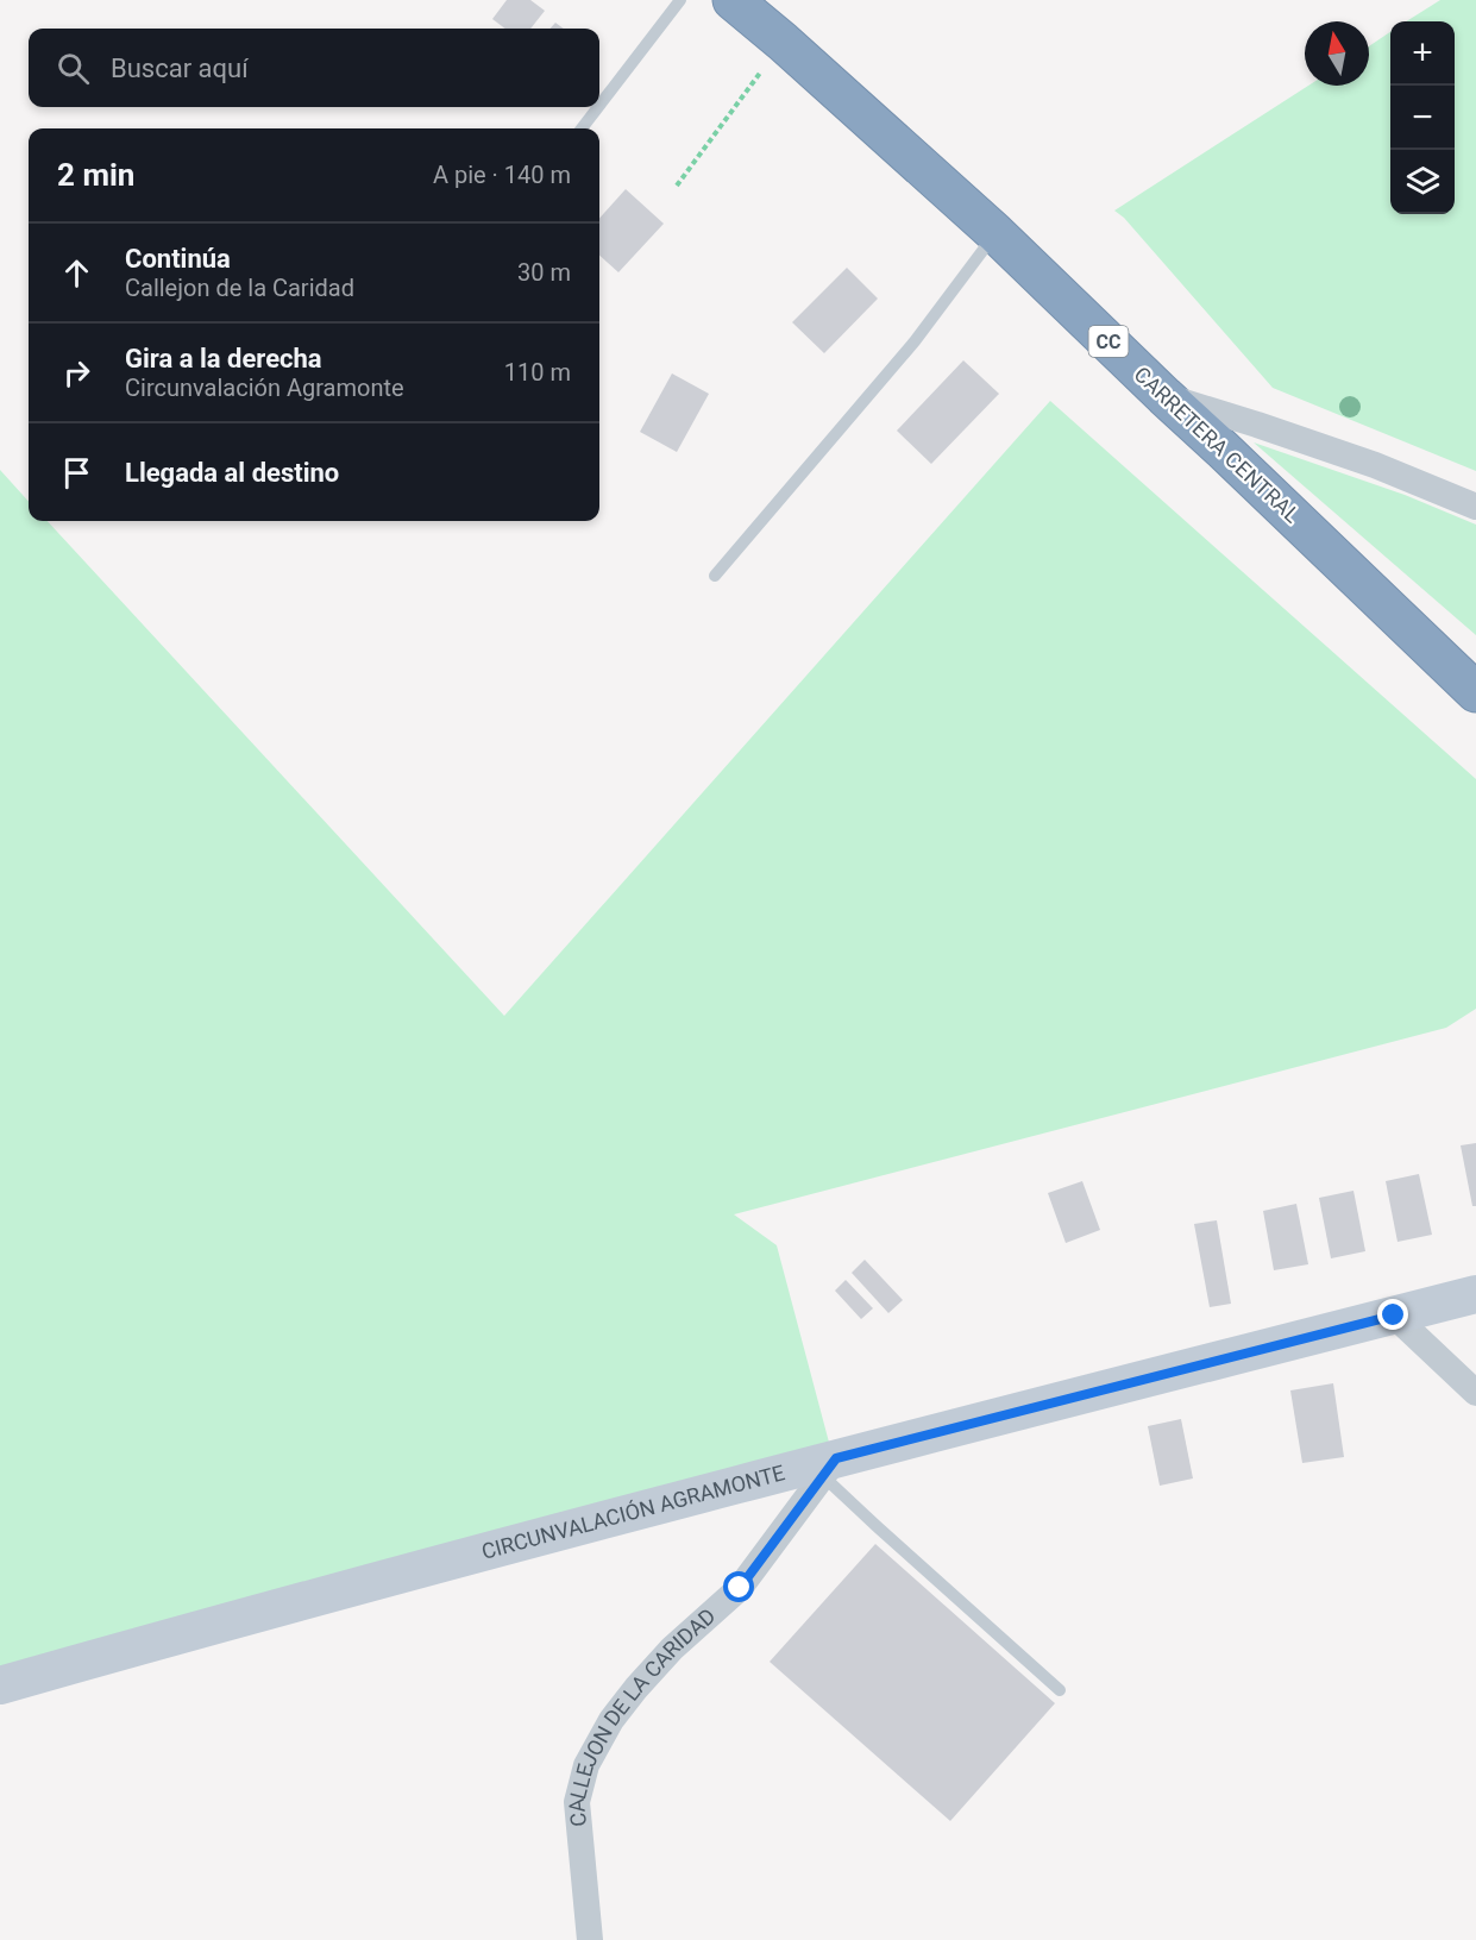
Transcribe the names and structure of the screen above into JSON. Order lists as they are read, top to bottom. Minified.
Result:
{"streets":{"highway":["CC","CARRETERA CENTRAL"],"main road":["CIRCUNVALACIÓN AGRAMONTE"],"street":["CALLEJON DE LA CARIDAD"]},"crossings":[["CIRCUNVALACIÓN AGRAMONTE","CALLEJON DE LA CARIDAD"]],"north":"top","page":{"map_buttons":["+","−"],"search":"Buscar aquí","heading":["2 min","A pie · 140 m"],"list":[["Continúa","Callejon de la Caridad","30 m"],["Gira a la derecha","Circunvalación Agramonte","110 m"],"Llegada al destino"]}}
